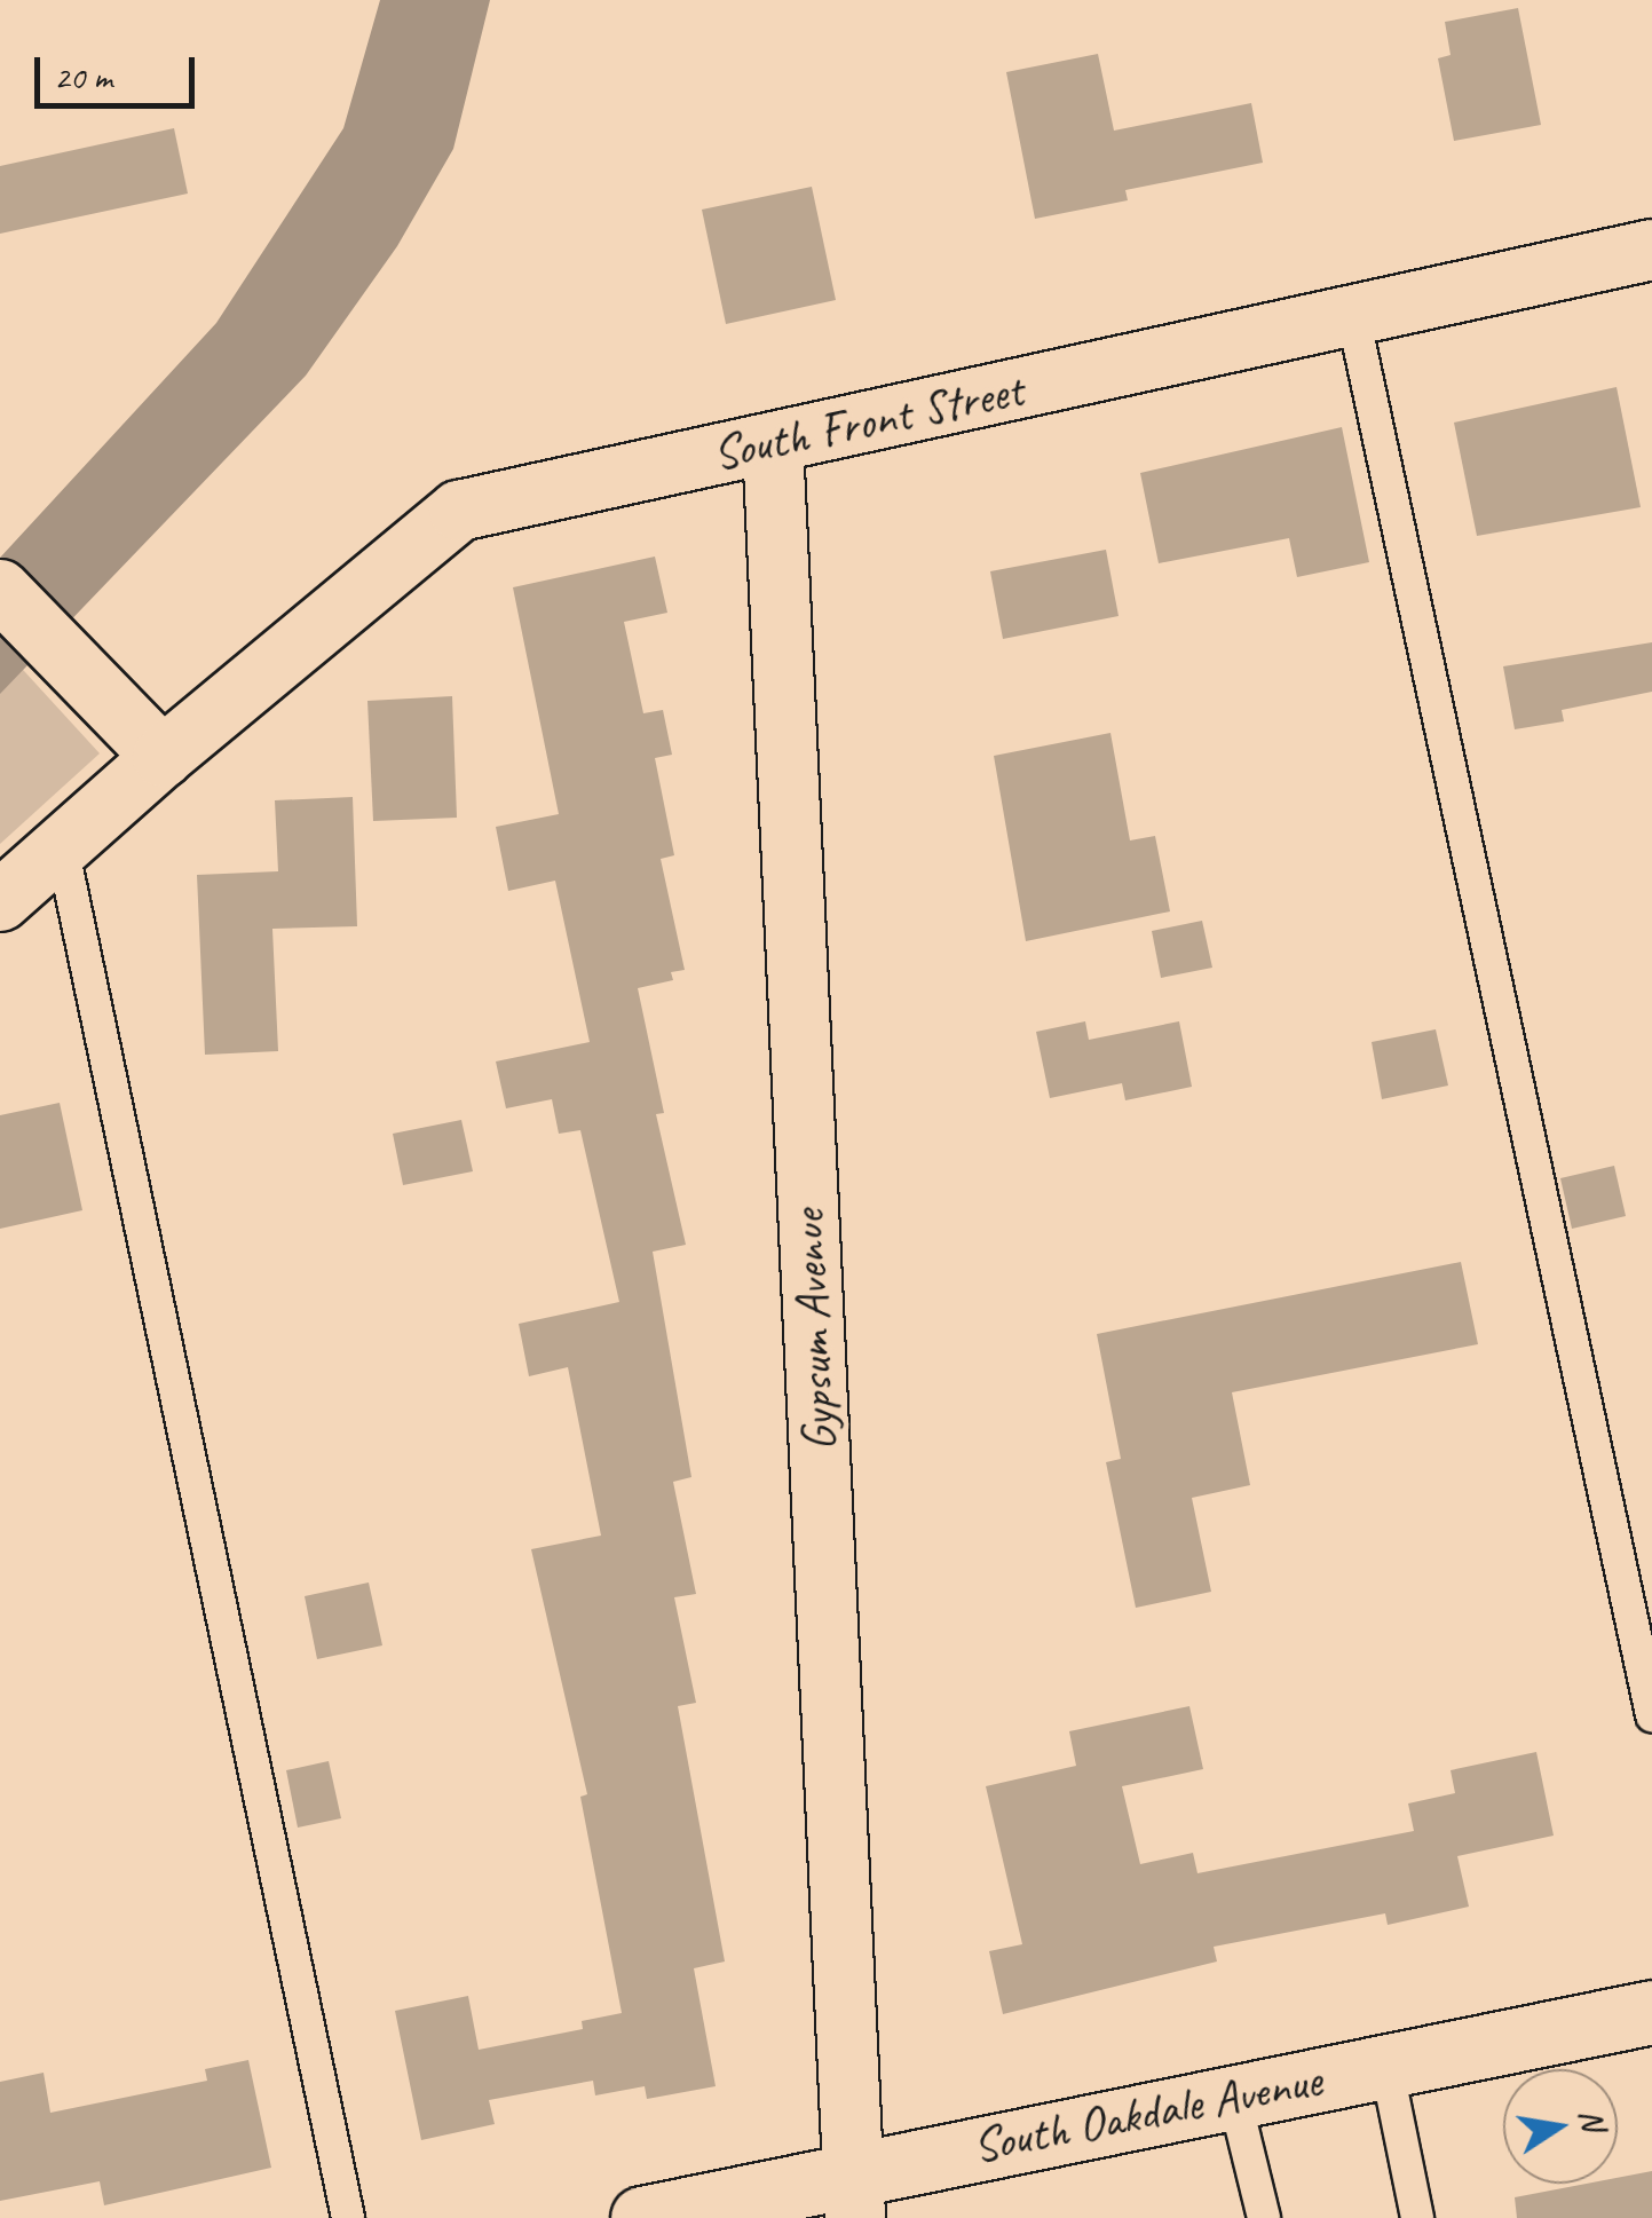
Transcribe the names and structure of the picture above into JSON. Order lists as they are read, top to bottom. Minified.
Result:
{"streets":{"street":["South Front Street","Gypsum Avenue","South Oakdale Avenue"]},"crossings":[["South Front Street","Gypsum Avenue"],["Gypsum Avenue","South Oakdale Avenue"]],"scale_bar":"20 m","north":"right"}
